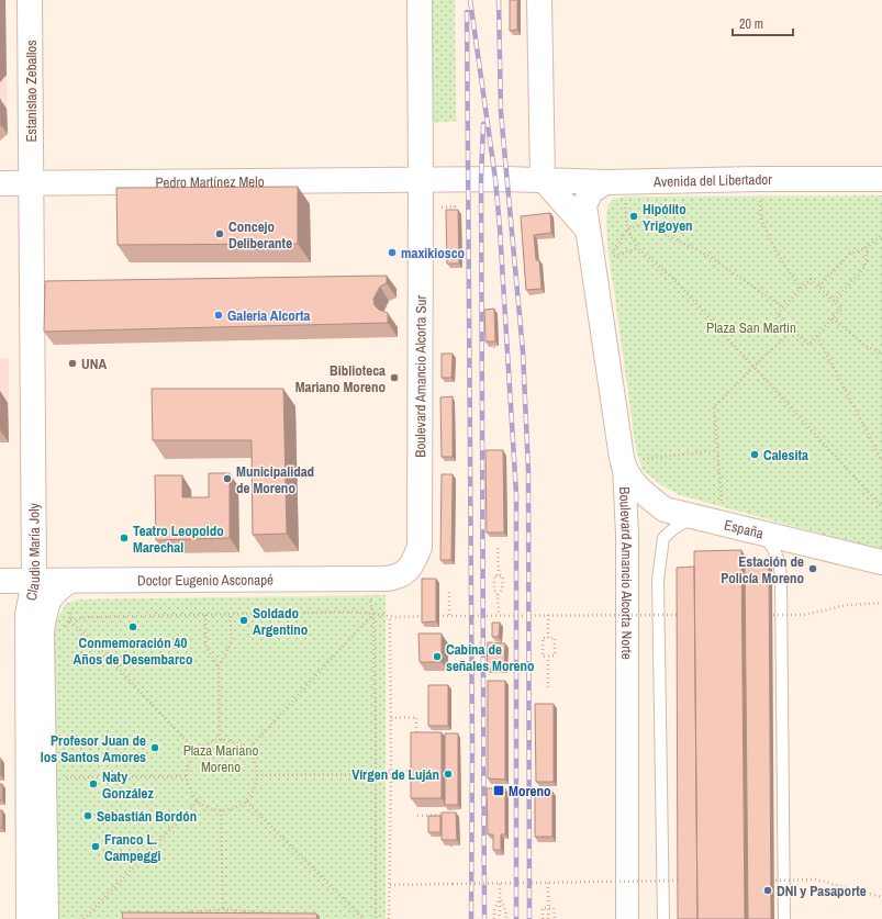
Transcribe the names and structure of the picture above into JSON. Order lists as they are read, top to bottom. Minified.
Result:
{"streets":{"street":["Estanislao Zeballos","Avenida del Libertador","Pedro Martínez Melo","Boulevard Amancio Alcorta Sur","España","Claudio María Joly","Boulevard Amancio Alcorta Norte","Doctor Eugenio Asconapé"]},"crossings":[["Estanislao Zeballos","Pedro Martínez Melo"],["Estanislao Zeballos","Claudio María Joly"],["Avenida del Libertador","Pedro Martínez Melo"],["Avenida del Libertador","Boulevard Amancio Alcorta Norte"],["Pedro Martínez Melo","Boulevard Amancio Alcorta Sur"],["Pedro Martínez Melo","Claudio María Joly"],["Boulevard Amancio Alcorta Sur","Doctor Eugenio Asconapé"],["España","Boulevard Amancio Alcorta Norte"],["Claudio María Joly","Doctor Eugenio Asconapé"]],"parks":["Plaza San Martín","Plaza Mariano Moreno"],"places":{"other":["Hipólito Yrigoyen","Concejo Deliberante","maxikiosco","Galeria Alcorta","UNA","Biblioteca Mariano Moreno","Calesita","Municipalidad de Moreno","Teatro Leopoldo Marechal","Estación de Policía Moreno","Soldado Argentino","Conmemoración 40 Años de Desembarco","Cabina de señales Moreno","Profesor Juan de los Santos Amores","Vírgen de Luján","Naty González","Sebastián Bordón","Franco L. Campeggi","DNI y Pasaporte"],"transit":["Moreno"]},"scale_bar":"20 m"}
